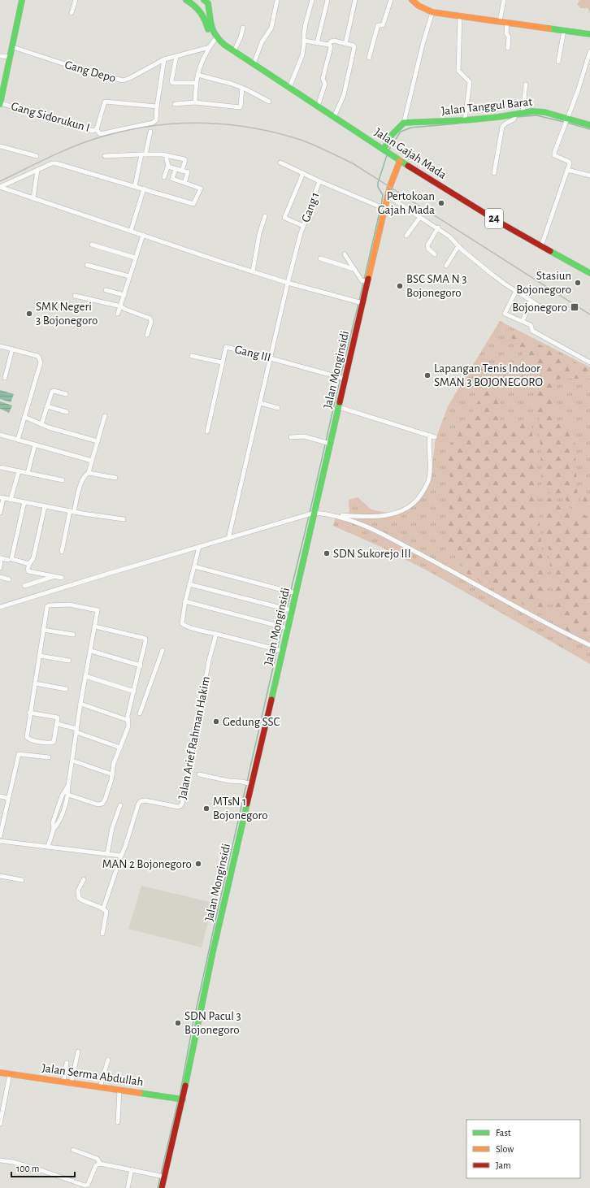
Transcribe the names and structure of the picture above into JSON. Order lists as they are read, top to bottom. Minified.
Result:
{"streets":{"main road":["Jalan Tanggul Barat","Jalan Gajah Mada","24","Jalan Monginsidi","Jalan Serma Abdullah"],"street":["Gang Depo","Gang Sidorukun I","Gang 1","Gang III","Jalan Arief Rahman Hakim"]},"crossings":[["Jalan Gajah Mada","Jalan Monginsidi"],["Gang 1","Gang III"],["Gang 1","Jalan Monginsidi"],["Gang III","Jalan Monginsidi"],["Jalan Monginsidi","Jalan Serma Abdullah"]],"places":{"other":["Pertokoan Gajah Mada","Stasiun Bojonegoro","BSC SMA N 3 Bojonegoro","SMK Negeri 3 Bojonegoro","Lapangan Tenis Indoor SMAN 3 BOJONEGORO","SDN Sukorejo III","Gedung SSC","MTsN 1 Bojonegoro","MAN 2 Bojonegoro","SDN Pacul 3 Bojonegoro"],"transit":["Bojonegoro"]},"legend":["Fast","Slow","Jam"],"scale_bar":"100 m"}
